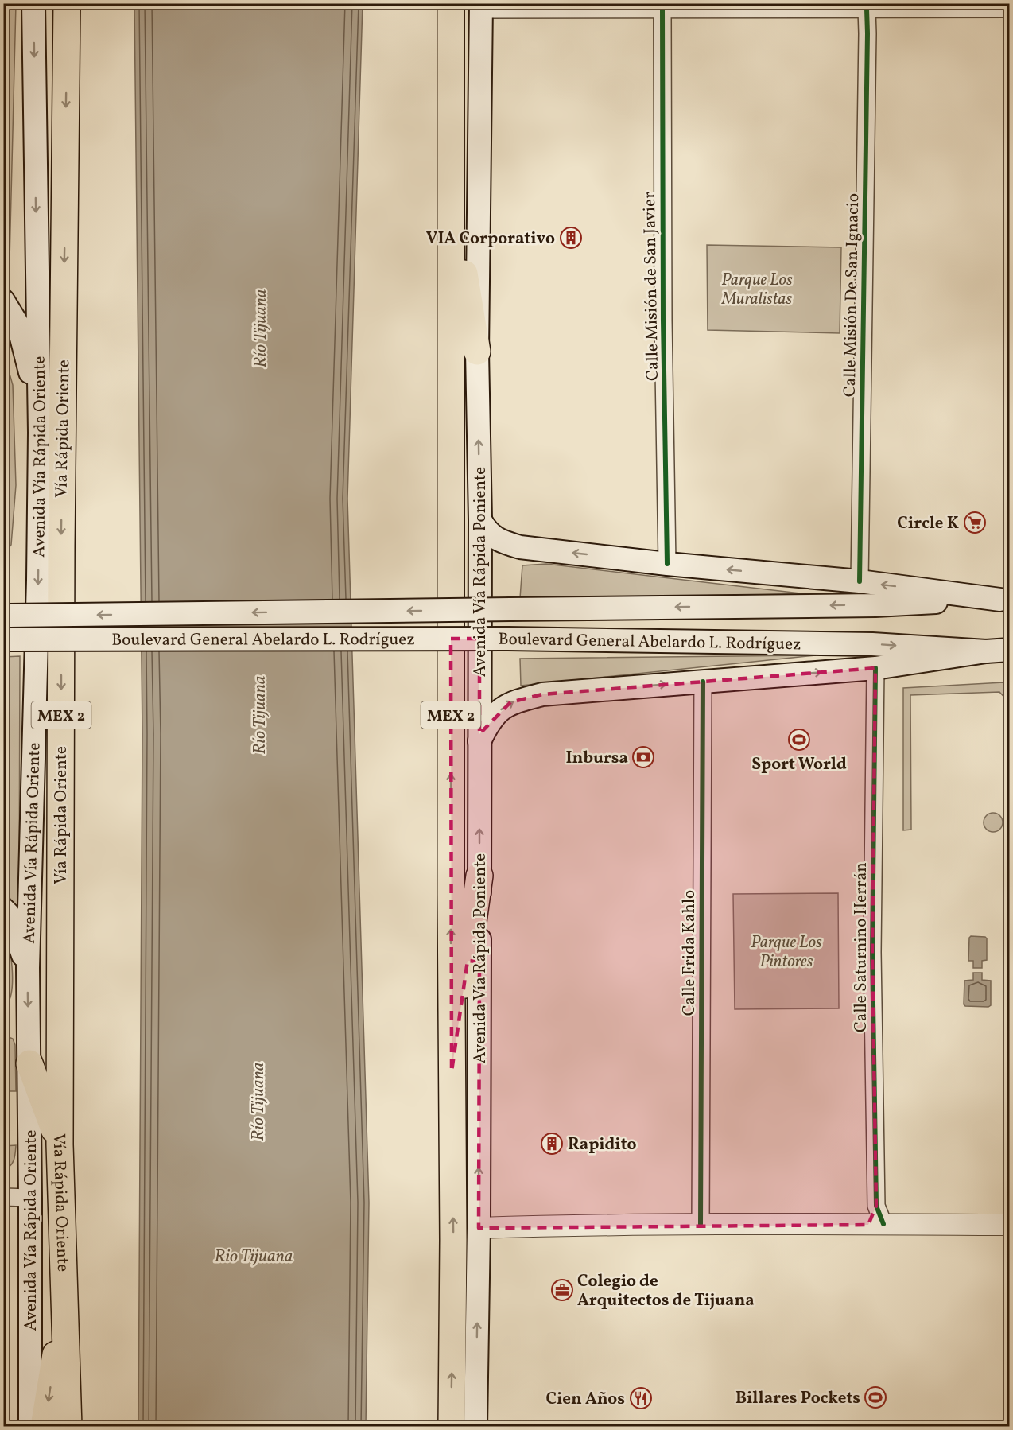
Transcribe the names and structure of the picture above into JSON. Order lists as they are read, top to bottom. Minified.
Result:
{"streets":{"highway":["Vía Rápida Oriente","Avenida Vía Rápida Poniente","MEX 2"],"main road":["Avenida Vía Rápida Oriente","Boulevard General Abelardo L. Rodríguez"],"street":["Calle Misión de San Javier","Calle Misión De San Ignacio","Calle Saturnino Herrán","Calle Frida Kahlo"]},"one_way":["Vía Rápida Oriente","Avenida Vía Rápida Oriente","Avenida Vía Rápida Poniente"],"water":["Río Tijuana","Rio Tijuana"],"parks":["Parque Los Muralistas","Parque Los Pintores"],"places":{"building":["VIA Corporativo","Rapidito"],"supermarket":["Circle K"],"sports":["Sport World","Billares Pockets"],"bank":["Inbursa"],"office":["Colegio de Arquitectos de Tijuana"],"restaurant":["Cien Años"]}}
